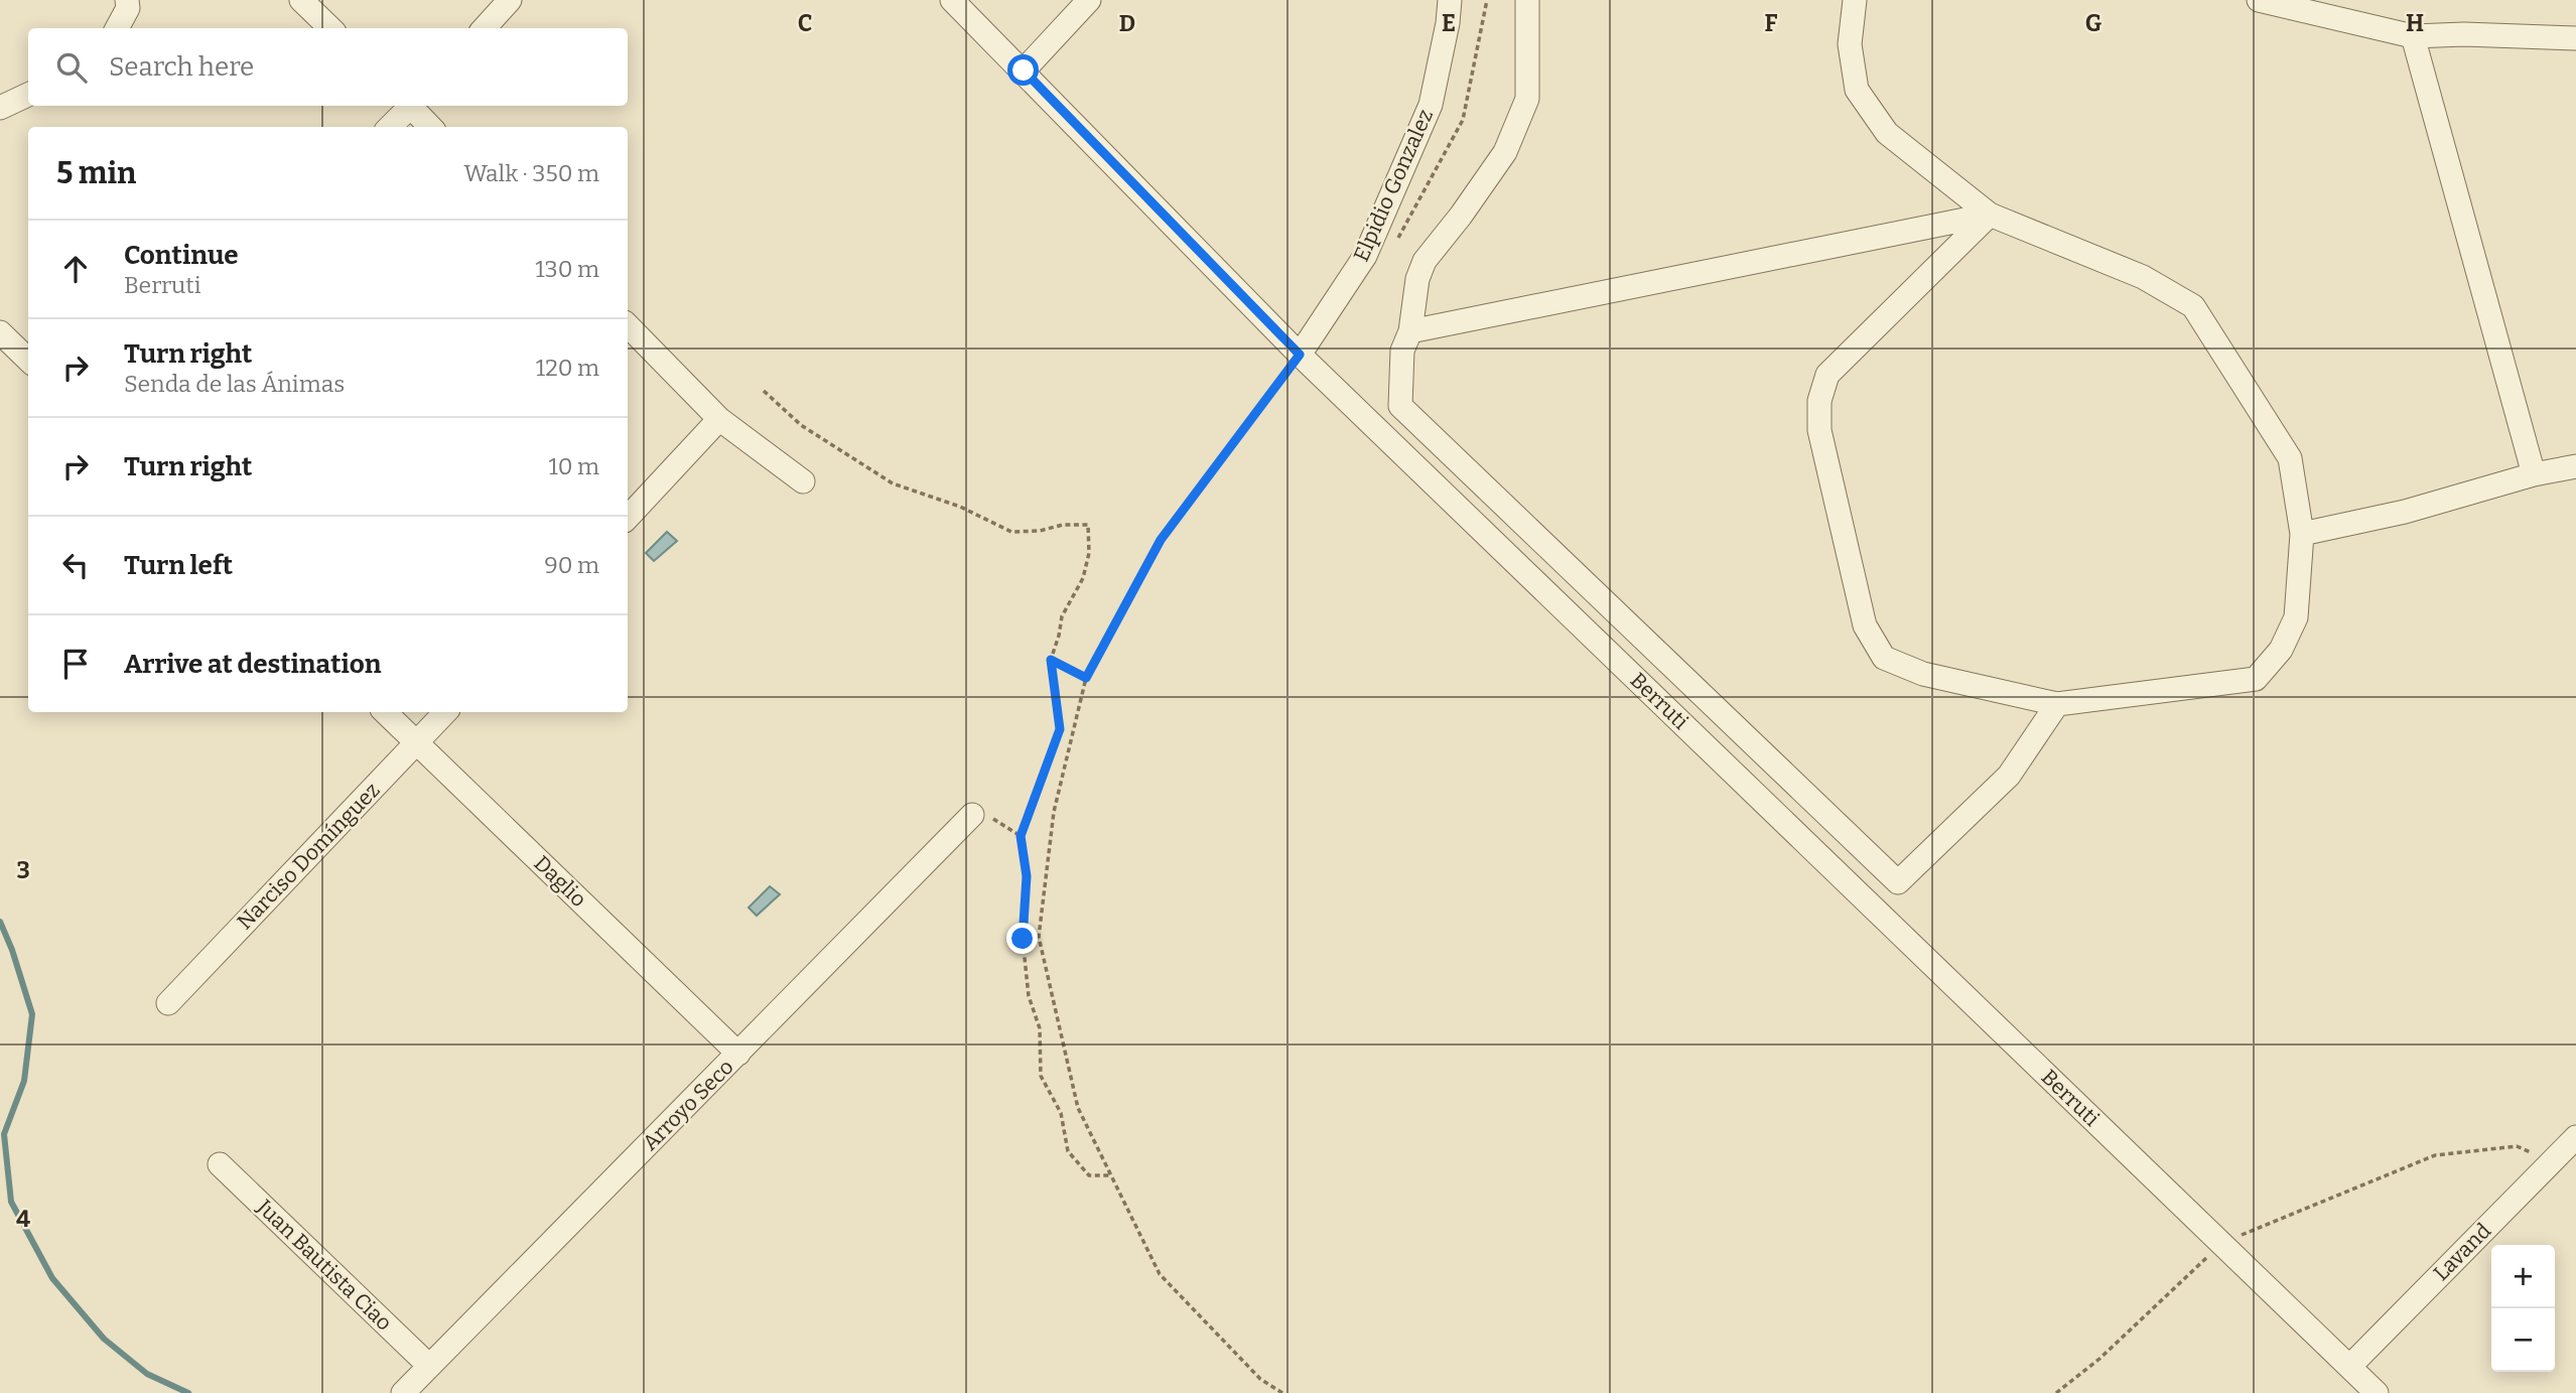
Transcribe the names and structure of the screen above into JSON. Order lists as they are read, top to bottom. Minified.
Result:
{"streets":{"street":["Elpidio Gonzalez","Berruti","Narciso Domínguez","Daglio","Arroyo Seco","Lavand","Juan Bautista Ciao"]},"crossings":[["Elpidio Gonzalez","Berruti"],["Berruti","Lavand"],["Narciso Domínguez","Daglio"],["Daglio","Arroyo Seco"],["Arroyo Seco","Juan Bautista Ciao"]],"page":{"search":"Search here","heading":["5 min","Walk · 350 m"],"list":[["Continue","Berruti","130 m"],["Turn right","Senda de las Ánimas","120 m"],["Turn right","10 m"],["Turn left","90 m"],"Arrive at destination"],"map_buttons":["+","−"]},"grid":{"columns":["C","D","E","F","G","H"],"rows":["3","4"]}}
